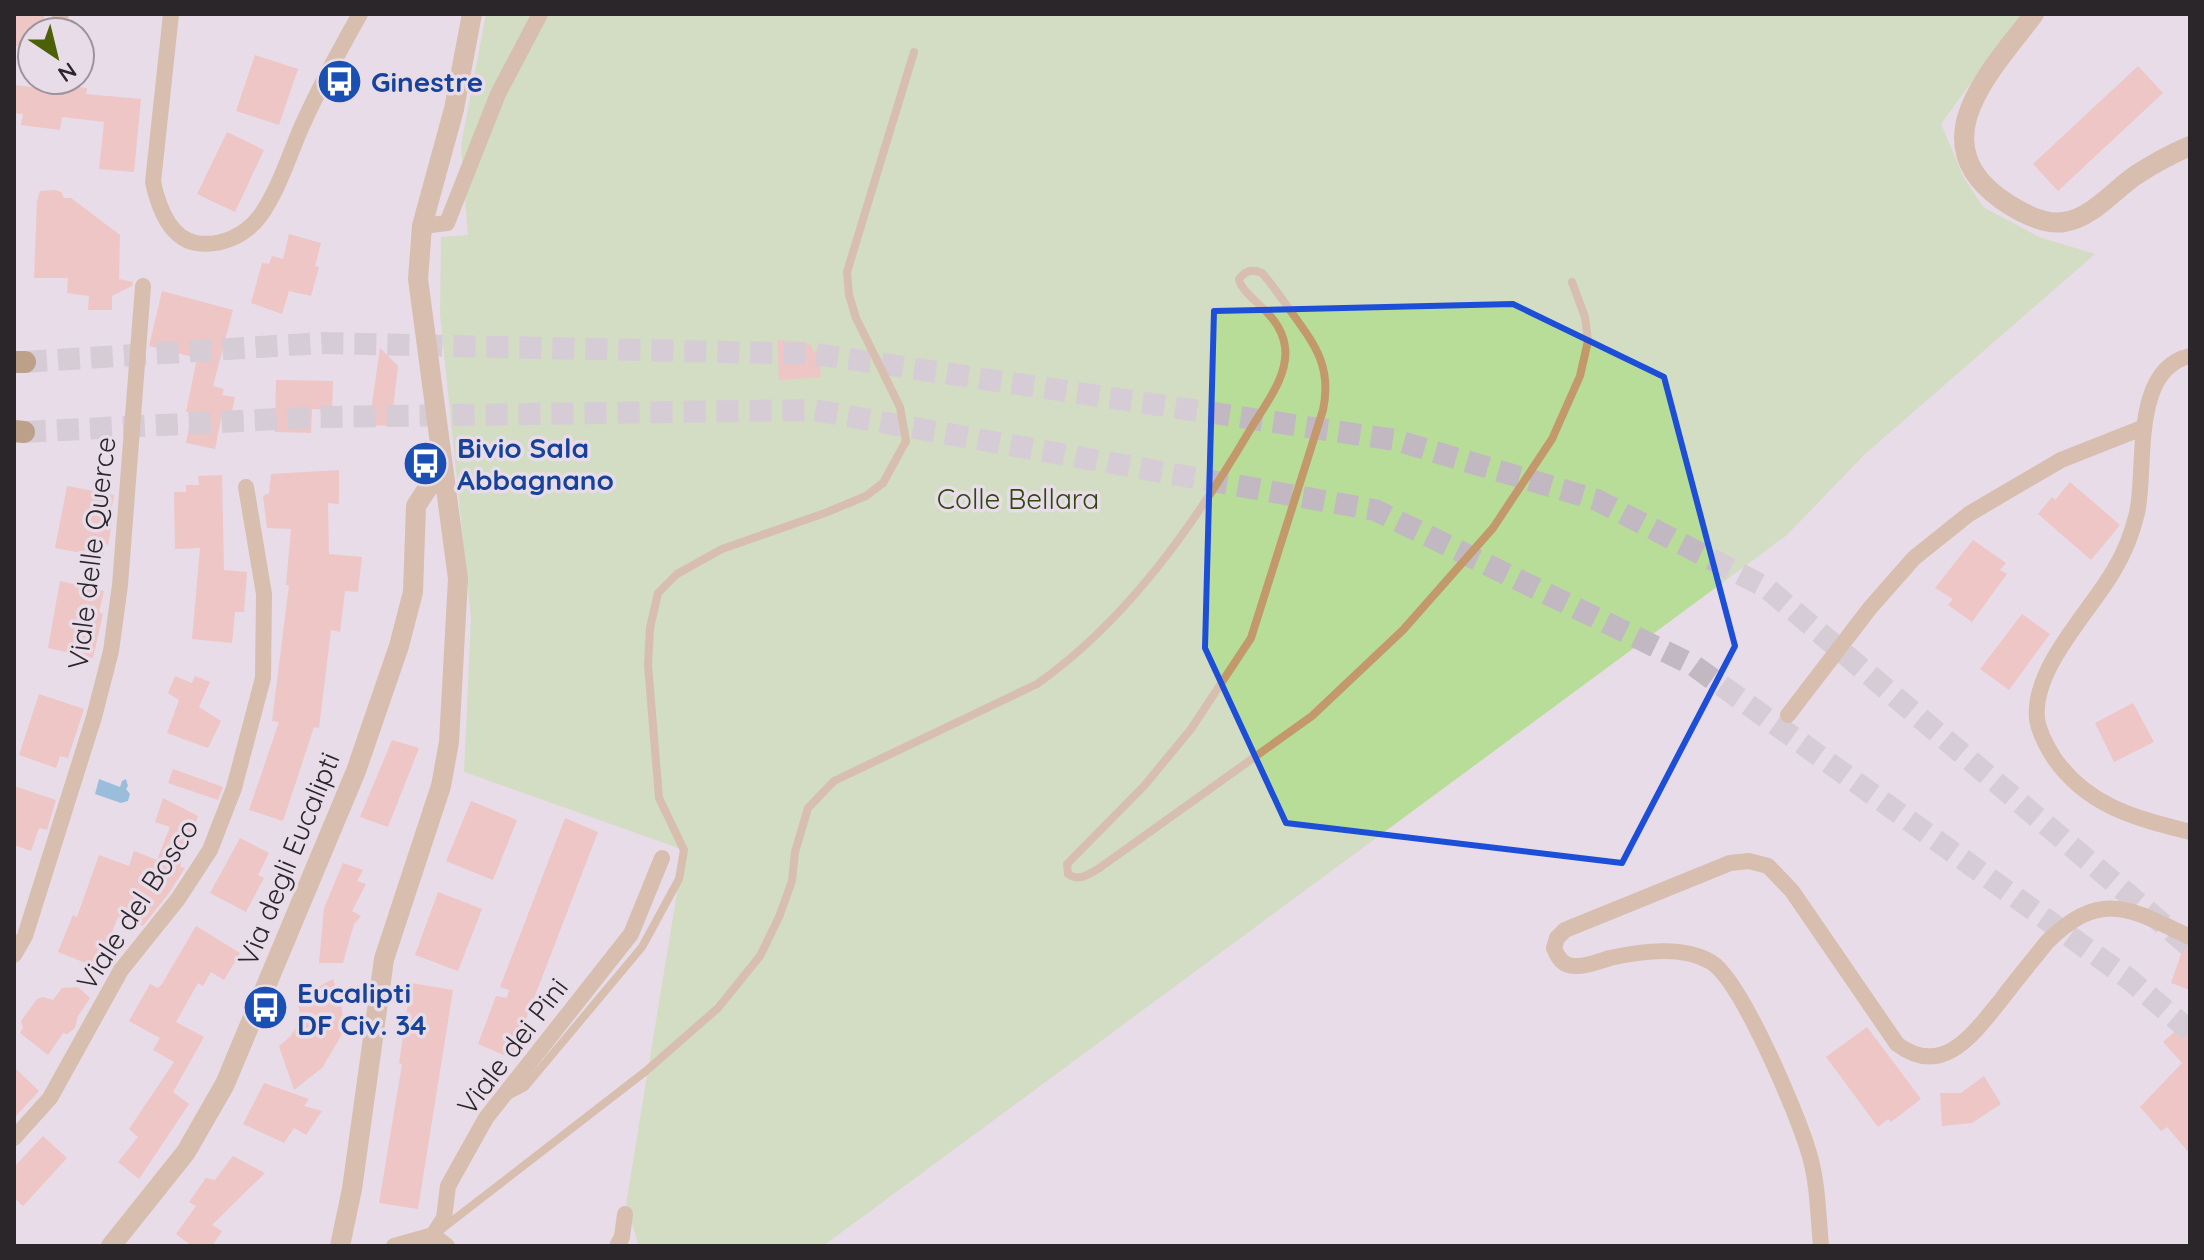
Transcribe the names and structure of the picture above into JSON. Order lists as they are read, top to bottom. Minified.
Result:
{"streets":{"street":["Viale delle Querce","Via degli Eucalipti","Viale del Bosco","Viale dei Pini"]},"parks":["Colle Bellara"],"places":{"bus stop":["Ginestre","Bivio Sala Abbagnano","Eucalipti DF Civ. 34"]},"north":"bottom right"}
